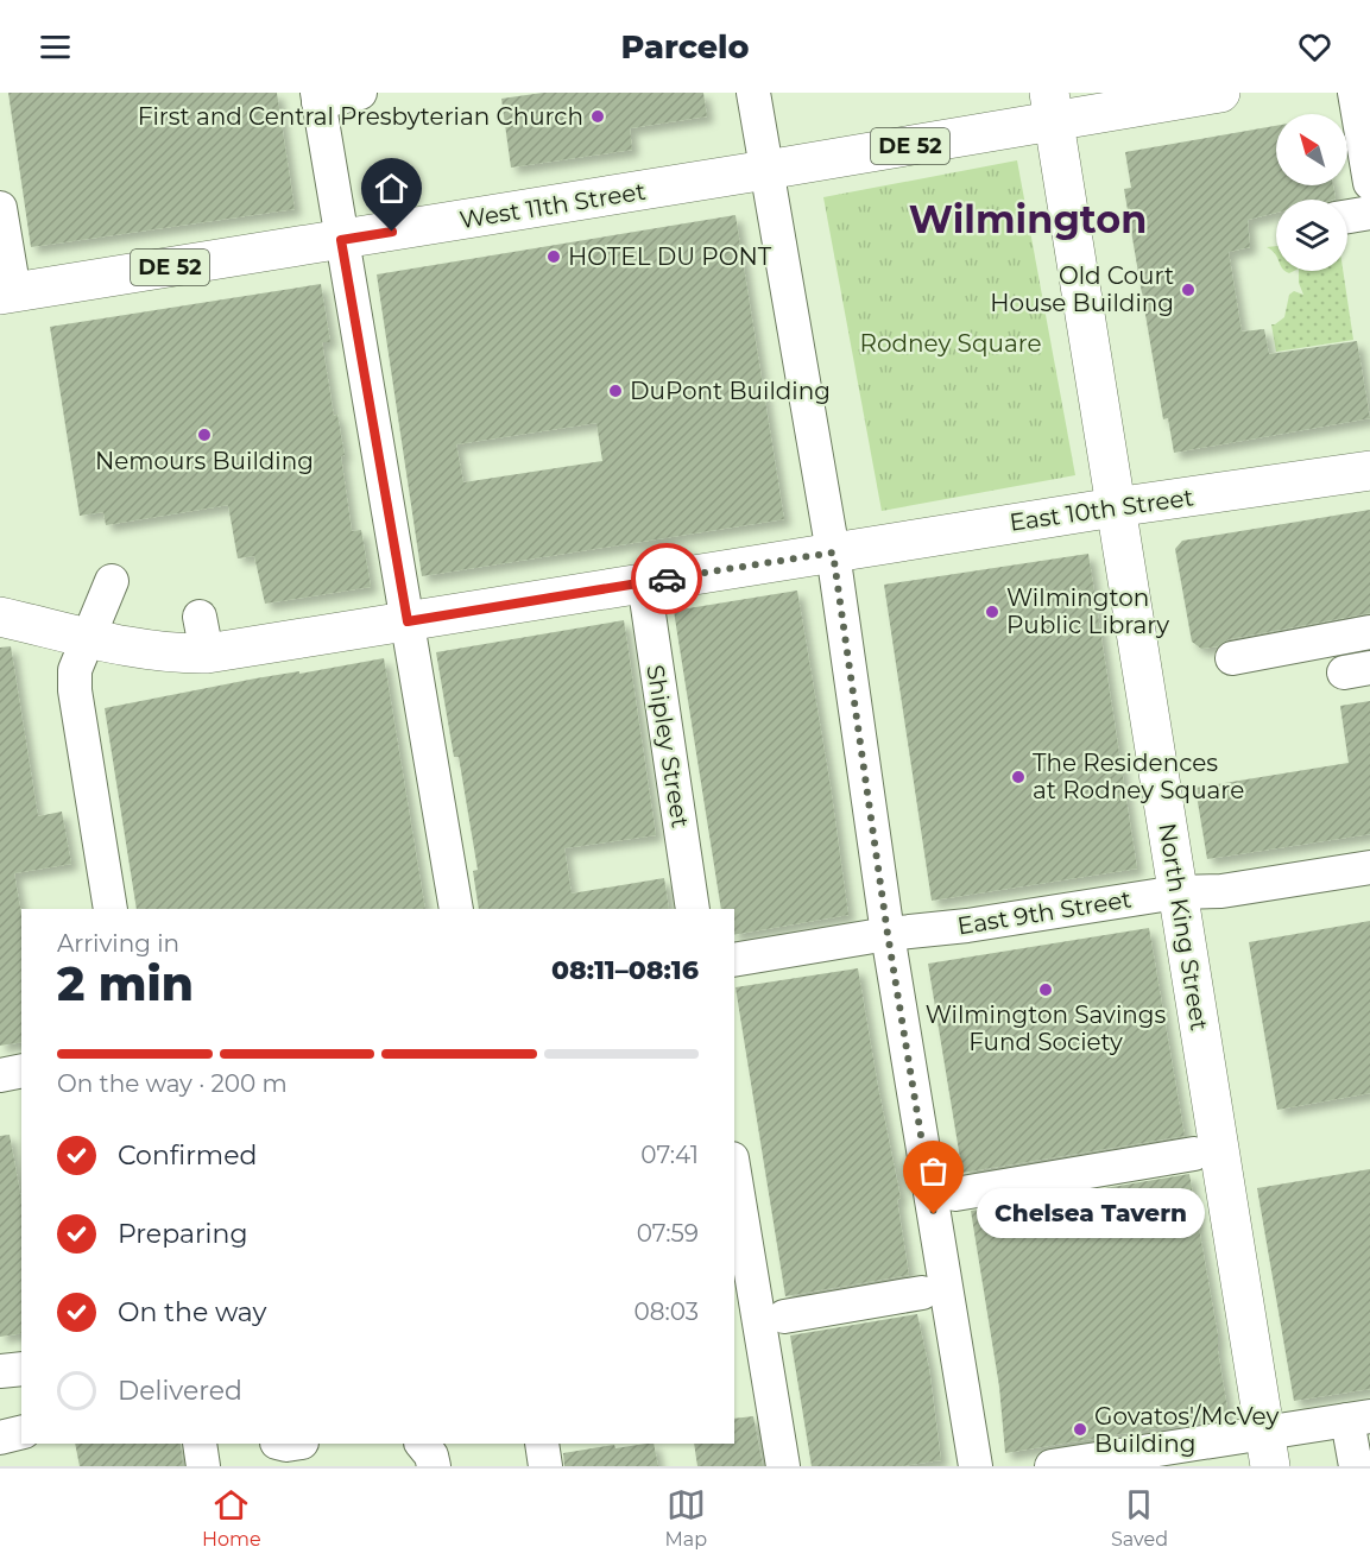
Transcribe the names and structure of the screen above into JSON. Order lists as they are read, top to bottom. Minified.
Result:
{"streets":{"main road":["DE 52","West 11th Street","East 10th Street","North King Street"],"street":["Shipley Street","East 9th Street"]},"crossings":[["DE 52","West 11th Street"],["DE 52","North King Street"],["East 10th Street","Shipley Street"],["East 10th Street","North King Street"],["East 9th Street","North King Street"]],"districts":["Wilmington"],"parks":["Rodney Square"],"places":["First and Central Presbyterian Church","HOTEL DU PONT","Old Court House Building","DuPont Building","Nemours Building","Wilmington Public Library","The Residences at Rodney Square","Wilmington Savings Fund Society","Chelsea Tavern","Govatos'/McVey Building"],"north":"top left","page":{"header":"Parcelo","heading":["2 min","Arriving in","08:11–08:16"],"bar":"On the way · 200 m","list":[["Confirmed","07:41"],["Preparing","07:59"],["On the way","08:03"],"Delivered"],"bubble":"Chelsea Tavern","tabs":["Home","Map","Saved"]}}
